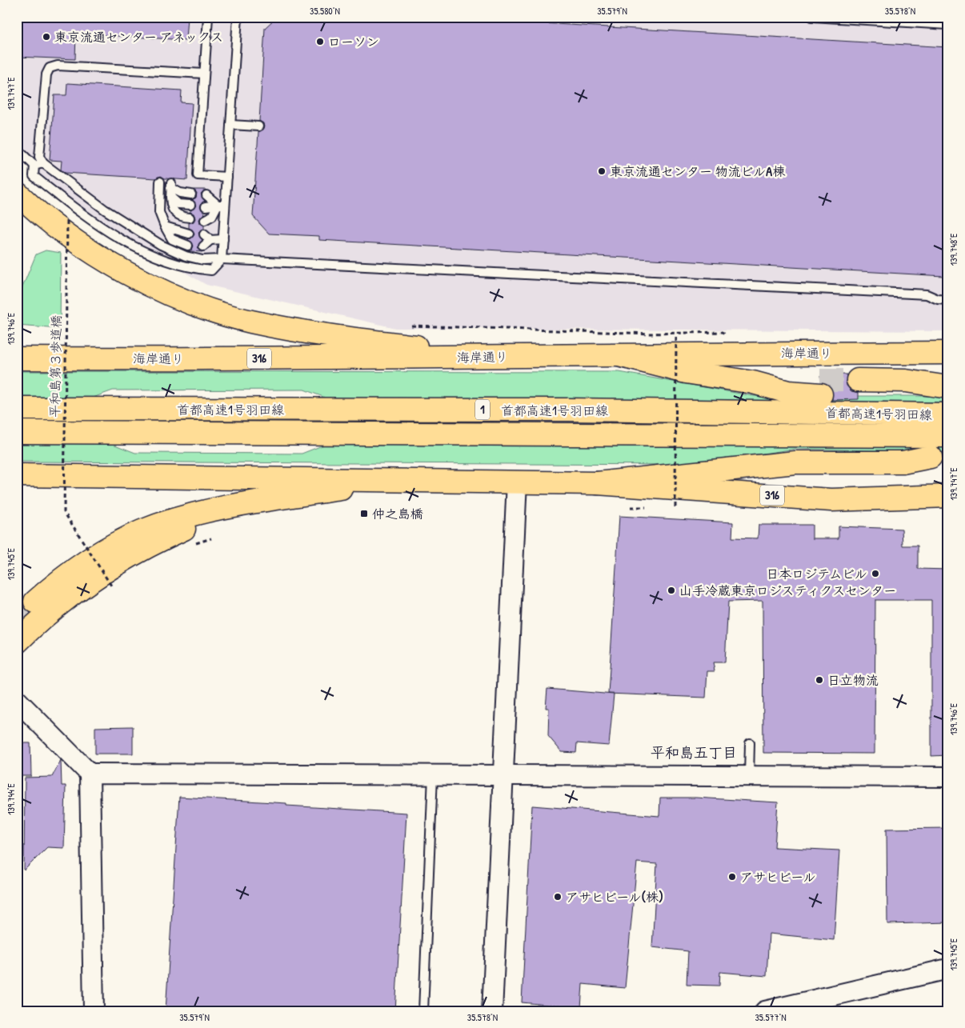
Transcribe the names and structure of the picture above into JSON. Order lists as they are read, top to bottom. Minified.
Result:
{"streets":{"main road":["海岸通り","316","首都高速1号羽田線","1"],"path":["平和島第３歩道橋"]},"districts":["平和島五丁目"],"places":{"other":["東京流通センター アネックス","ローソン","東京流通センター 物流ビルA棟","日本ロジテムビル","山手冷蔵東京ロジスティクスセンター","日立物流","アサヒビール","アサヒビール(株)"],"transit":["仲之島橋"]},"coordinates":["35.580°N","35.579°N","35.578°N","139.747°E","139.748°E","139.746°E","139.745°E","139.744°E","35.577°N"]}
